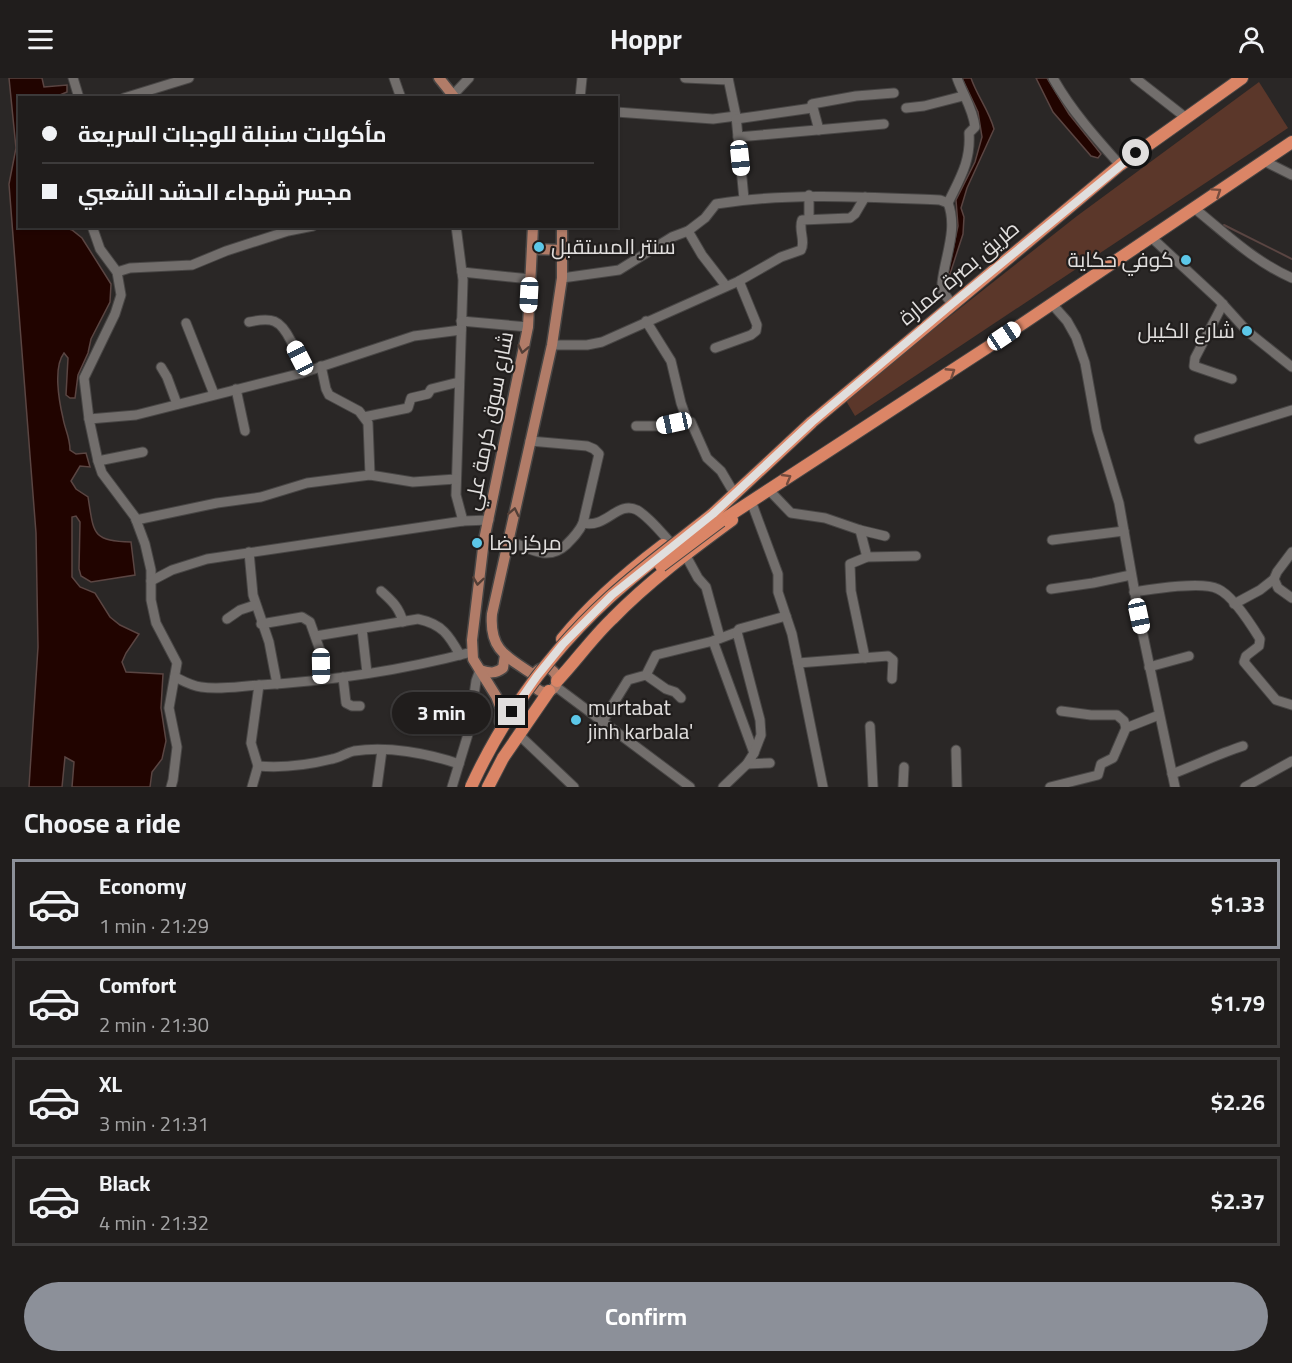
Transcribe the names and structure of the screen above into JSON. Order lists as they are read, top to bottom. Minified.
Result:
{"streets":{"highway":["طريق بصرة عمارة"],"main road":["شارع سوق كرمة علي"]},"places":["سنتر المستقبل","كوفي حكاية","شارع الكيبل","مركز رضا","murtabat jinh karbala'"],"page":{"header":"Hoppr","banner":["مأكولات سنبلة للوجبات السريعة","مجسر شهداء الحشد الشعبي"],"bubble":"3 min","heading":"Choose a ride","list":[{"name":"Economy","note":"1 min · 21:29","value":"$1.33"},{"name":"Comfort","note":"2 min · 21:30","value":"$1.79"},{"name":"XL","note":"3 min · 21:31","value":"$2.26"},{"name":"Black","note":"4 min · 21:32","value":"$2.37"}],"buttons":"Confirm"}}
